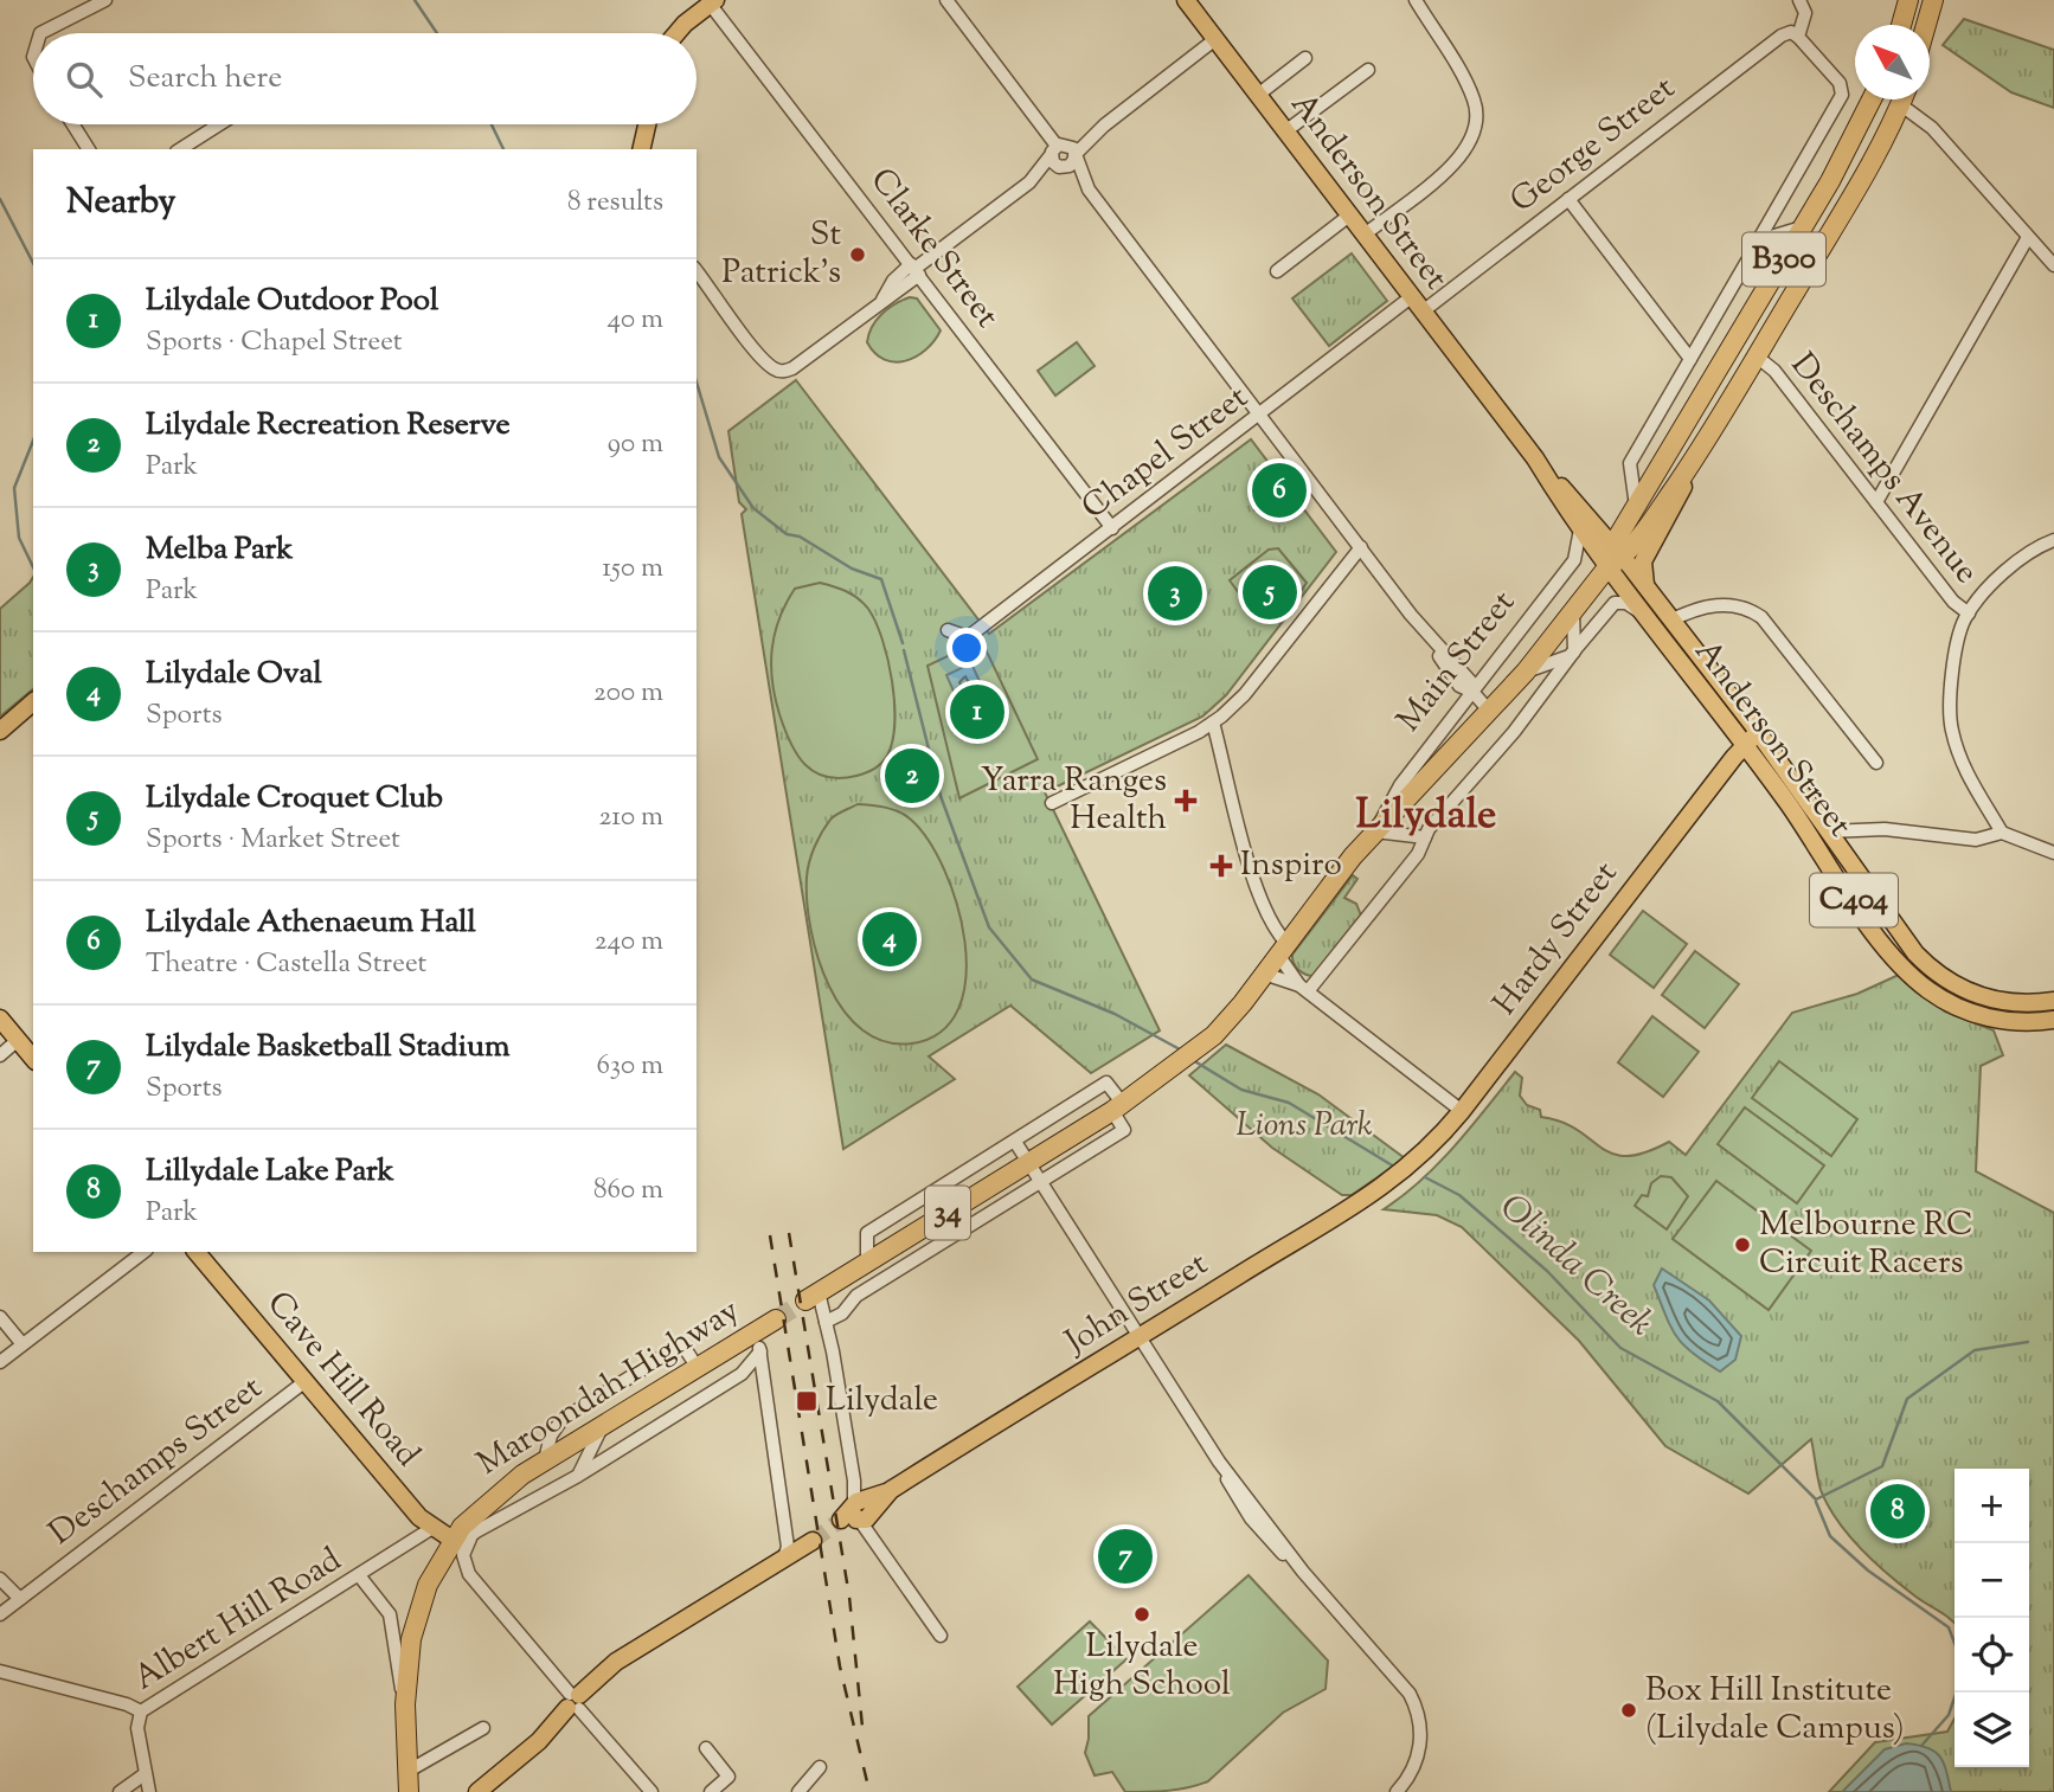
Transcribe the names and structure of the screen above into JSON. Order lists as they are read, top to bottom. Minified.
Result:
{"streets":{"highway":["B300","34","Maroondah Highway"],"main road":["Anderson Street","C404","Hardy Street","John Street","Cave Hill Road"],"street":["George Street","Clarke Street","Chapel Street","Deschamps Avenue","Main Street","Deschamps Street","Albert Hill Road"]},"crossings":[["George Street","Anderson Street"],["Anderson Street","B300"],["Anderson Street","Chapel Street"],["Anderson Street","Main Street"],["Anderson Street","Hardy Street"],["Anderson Street","34"],["Clarke Street","Chapel Street"],["B300","Deschamps Avenue"],["B300","34"],["Main Street","34"],["Hardy Street","John Street"],["Cave Hill Road","Maroondah Highway"],["Cave Hill Road","Deschamps Street"],["Cave Hill Road","Albert Hill Road"]],"districts":["Lilydale"],"water":["Olinda Creek"],"parks":["Lions Park"],"places":{"other":["St Patrick's","Melbourne RC Circuit Racers","Lilydale High School","Box Hill Institute (Lilydale Campus)"],"health":["Yarra Ranges Health","Inspiro"],"transit":["Lilydale"]},"north":"top left","page":{"search":"Search here","heading":["Nearby","8 results"],"list":[{"mark":"1","name":"Lilydale Outdoor Pool","note":"Sports · Chapel Street","value":"40 m"},{"mark":"2","name":"Lilydale Recreation Reserve","note":"Park","value":"90 m"},{"mark":"3","name":"Melba Park","note":"Park","value":"150 m"},{"mark":"4","name":"Lilydale Oval","note":"Sports","value":"200 m"},{"mark":"5","name":"Lilydale Croquet Club","note":"Sports · Market Street","value":"210 m"},{"mark":"6","name":"Lilydale Athenaeum Hall","note":"Theatre · Castella Street","value":"240 m"},{"mark":"7","name":"Lilydale Basketball Stadium","note":"Sports","value":"630 m"},{"mark":"8","name":"Lillydale Lake Park","note":"Park","value":"860 m"}],"pins":["6","5","3","1","2","4","8","7"],"map_buttons":["+","−"]}}
